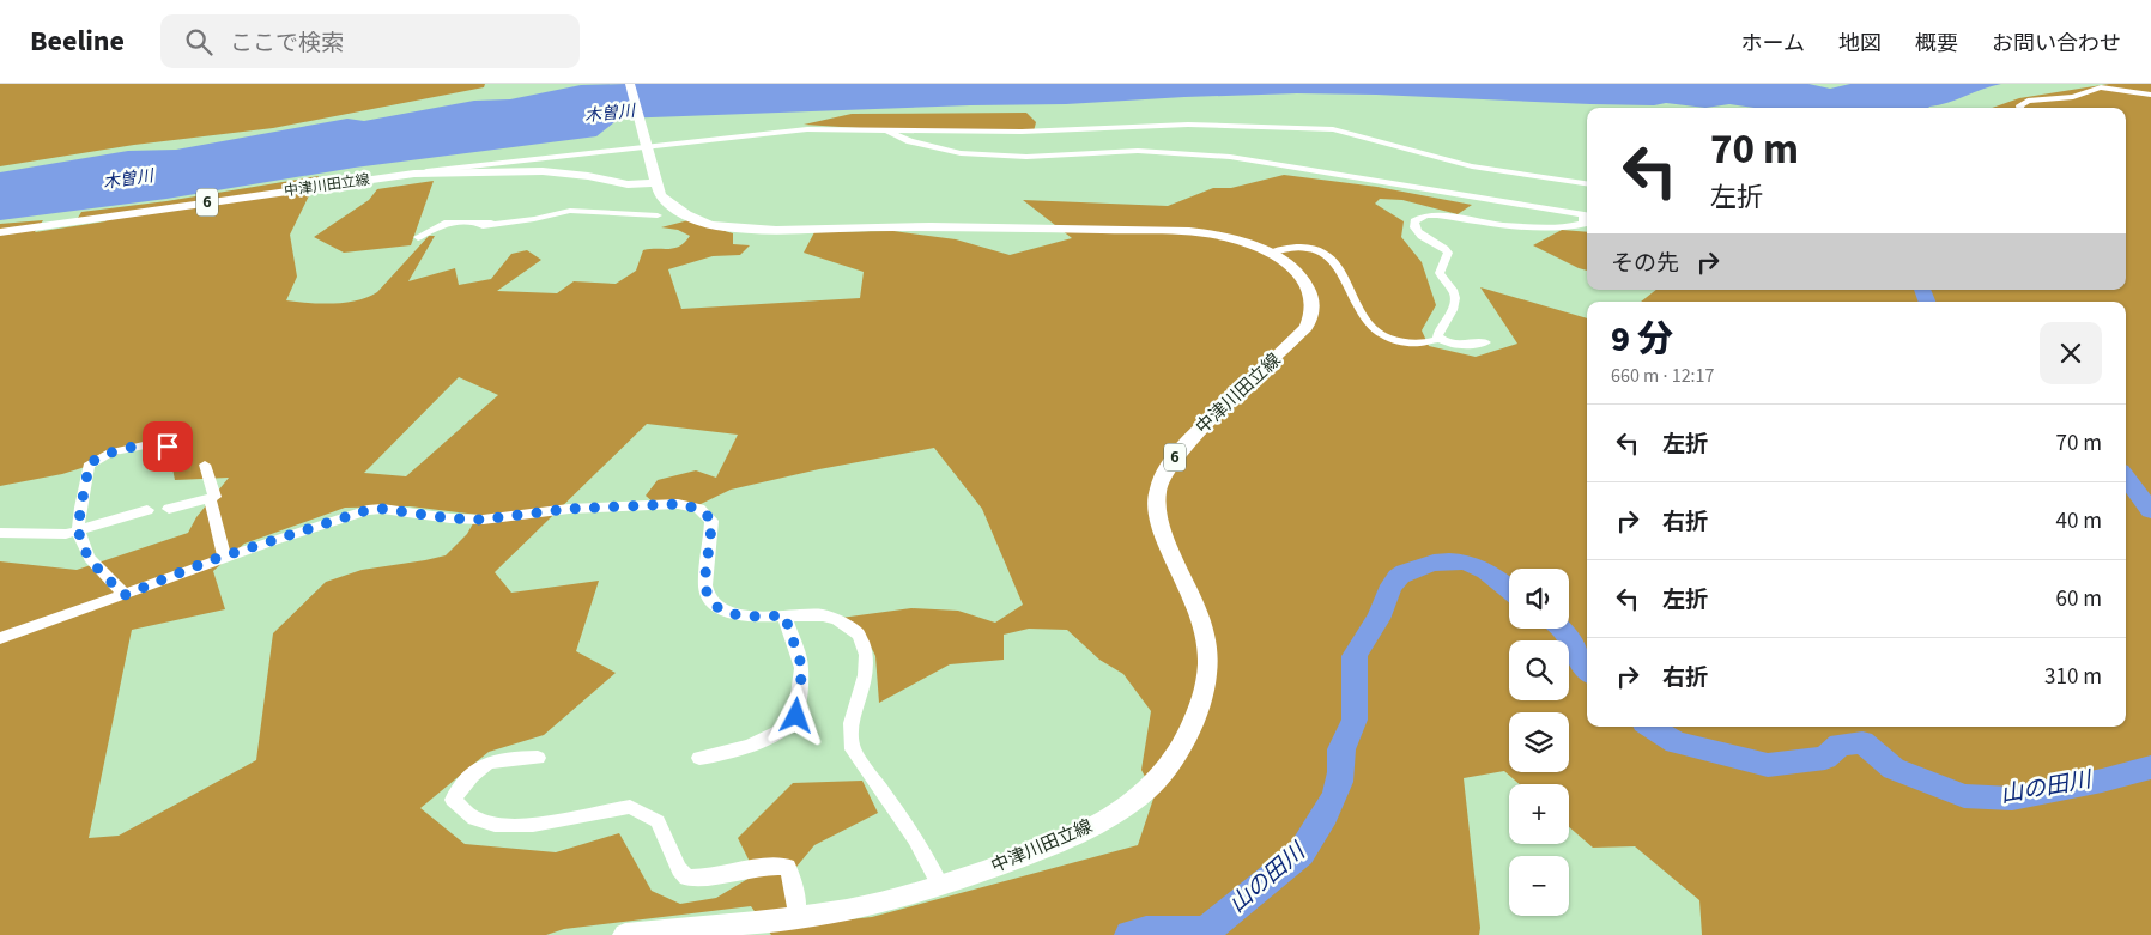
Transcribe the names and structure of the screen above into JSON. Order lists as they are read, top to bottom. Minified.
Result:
{"streets":{"main road":["中津川田立線","6"]},"water":["木曽川","山の田川"],"page":{"header":"Beeline","search":"ここで検索","nav":["ホーム","地図","概要","お問い合わせ"],"turn":["70 m","左折"],"then":"その先","heading":["9 分","660 m · 12:17"],"list":[{"name":"左折","value":"70 m"},{"name":"右折","value":"40 m"},{"name":"左折","value":"60 m"},{"name":"右折","value":"310 m"}],"map_buttons":["+","−"]}}
